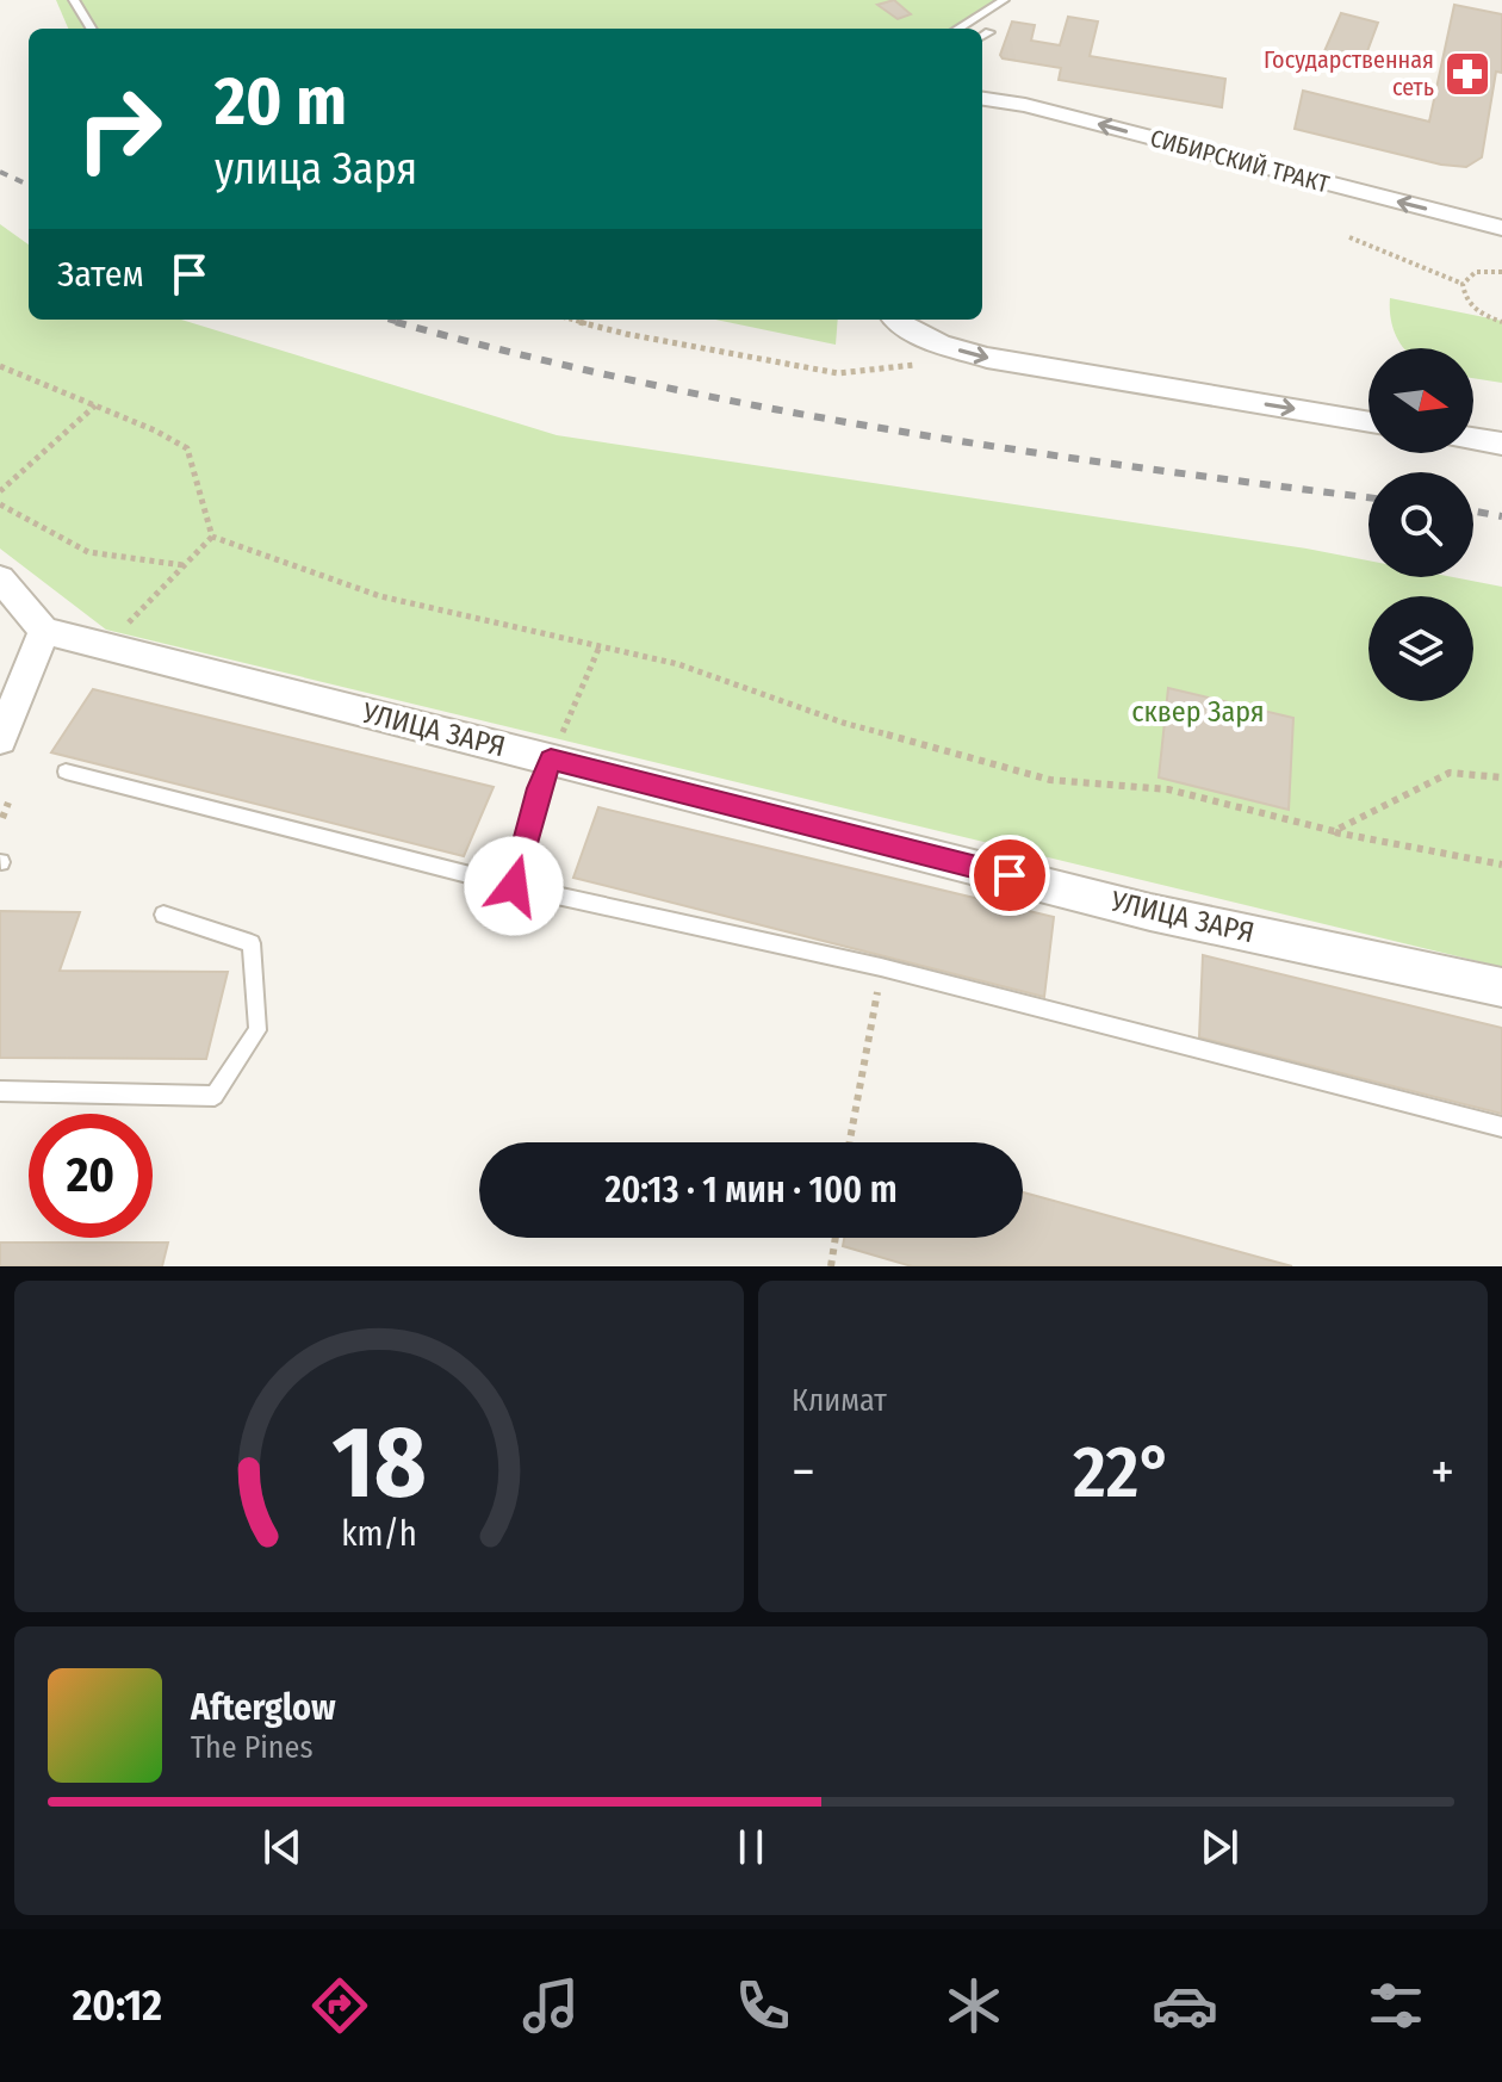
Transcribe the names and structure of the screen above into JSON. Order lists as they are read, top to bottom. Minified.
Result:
{"streets":{"street":["СИБИРСКИЙ ТРАКТ","УЛИЦА ЗАРЯ"]},"parks":["сквер Заря"],"places":{"pharmacy":["Государственная сеть"]},"north":"right","page":{"turn":["20 m","улица Заря"],"then":"Затем","limit":"20","trip":"20:13 · 1 мин · 100 m","tile":"Климат","heat":["−","22°","+"],"song":["Afterglow","The Pines"],"tabs":"20:12","gauge":["18","km/h"]}}
